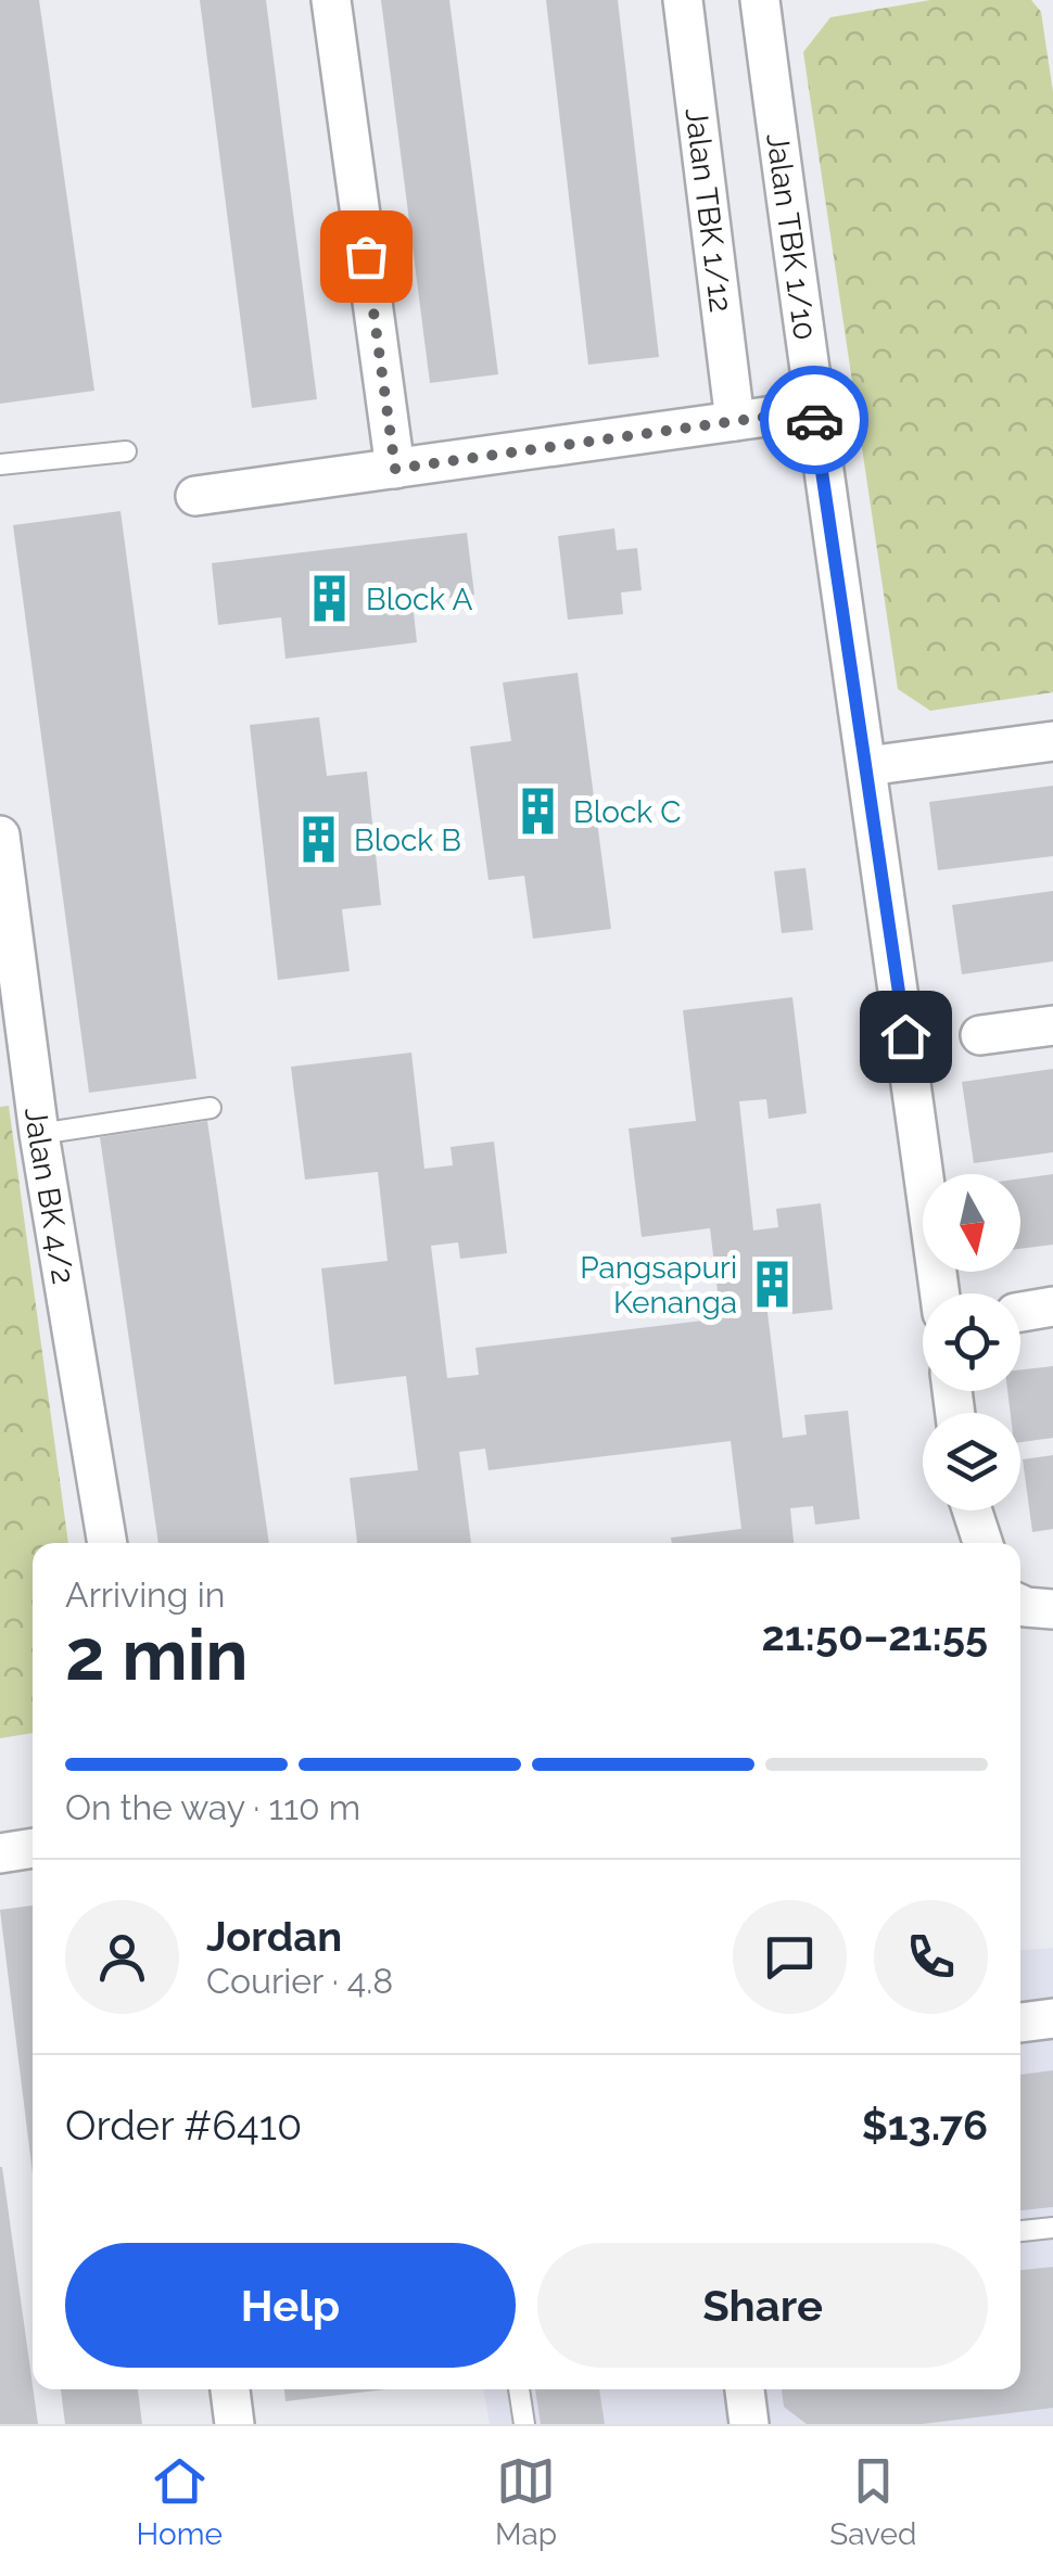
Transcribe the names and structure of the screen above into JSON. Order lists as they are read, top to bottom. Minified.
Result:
{"streets":{"street":["Jalan TBK 1/12","Jalan TBK 1/10","Jalan BK 4/2"]},"places":{"building":["Block A","Block C","Block B","Pangsapuri Kenanga"]},"north":"bottom","page":{"heading":["2 min","Arriving in","21:50–21:55"],"panel":["Jordan","Courier · 4.8","Order #6410","$13.76"],"bar":"On the way · 110 m","buttons":["Help","Share"],"tabs":["Home","Map","Saved"]}}
